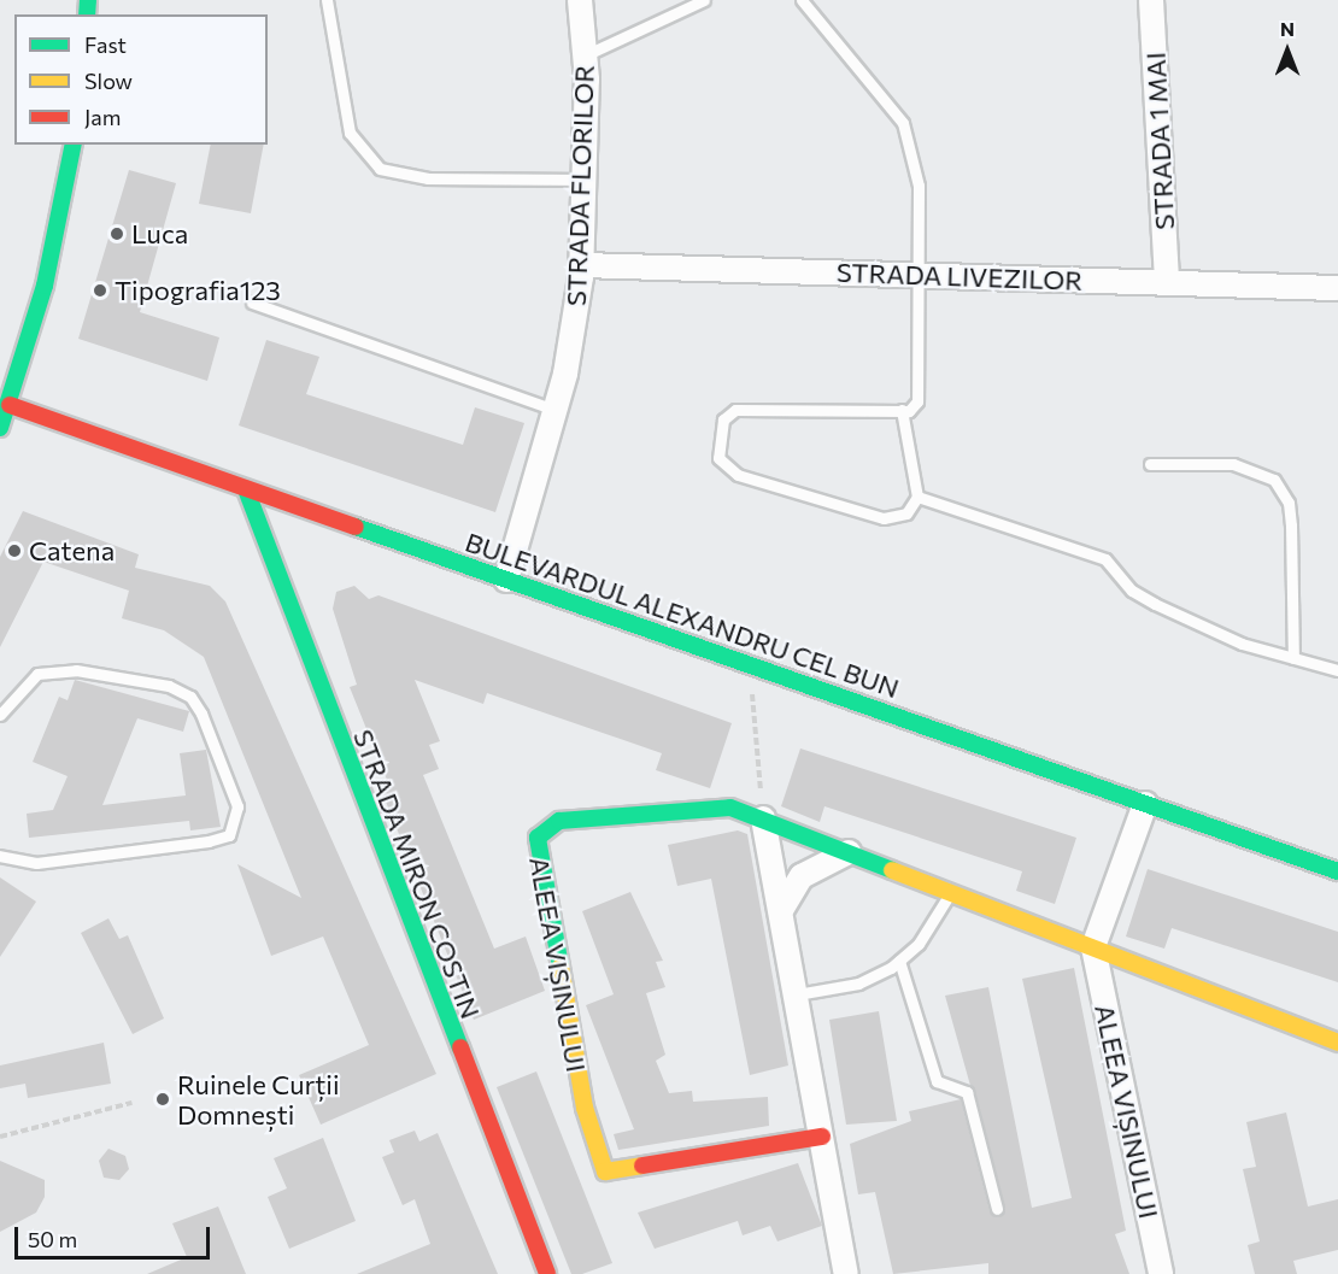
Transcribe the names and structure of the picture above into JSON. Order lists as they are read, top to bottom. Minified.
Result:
{"streets":{"street":["STRADA 1 MAI","STRADA FLORILOR","STRADA LIVEZILOR","BULEVARDUL ALEXANDRU CEL BUN","STRADA MIRON COSTIN","ALEEA VIȘINULUI"]},"crossings":[["STRADA 1 MAI","STRADA LIVEZILOR"],["STRADA FLORILOR","STRADA LIVEZILOR"],["STRADA FLORILOR","BULEVARDUL ALEXANDRU CEL BUN"],["BULEVARDUL ALEXANDRU CEL BUN","STRADA MIRON COSTIN"]],"places":["Luca","Tipografia123","Catena","Ruinele Curții Domnești"],"legend":["Fast","Slow","Jam"],"scale_bar":"50 m","north":"top"}
